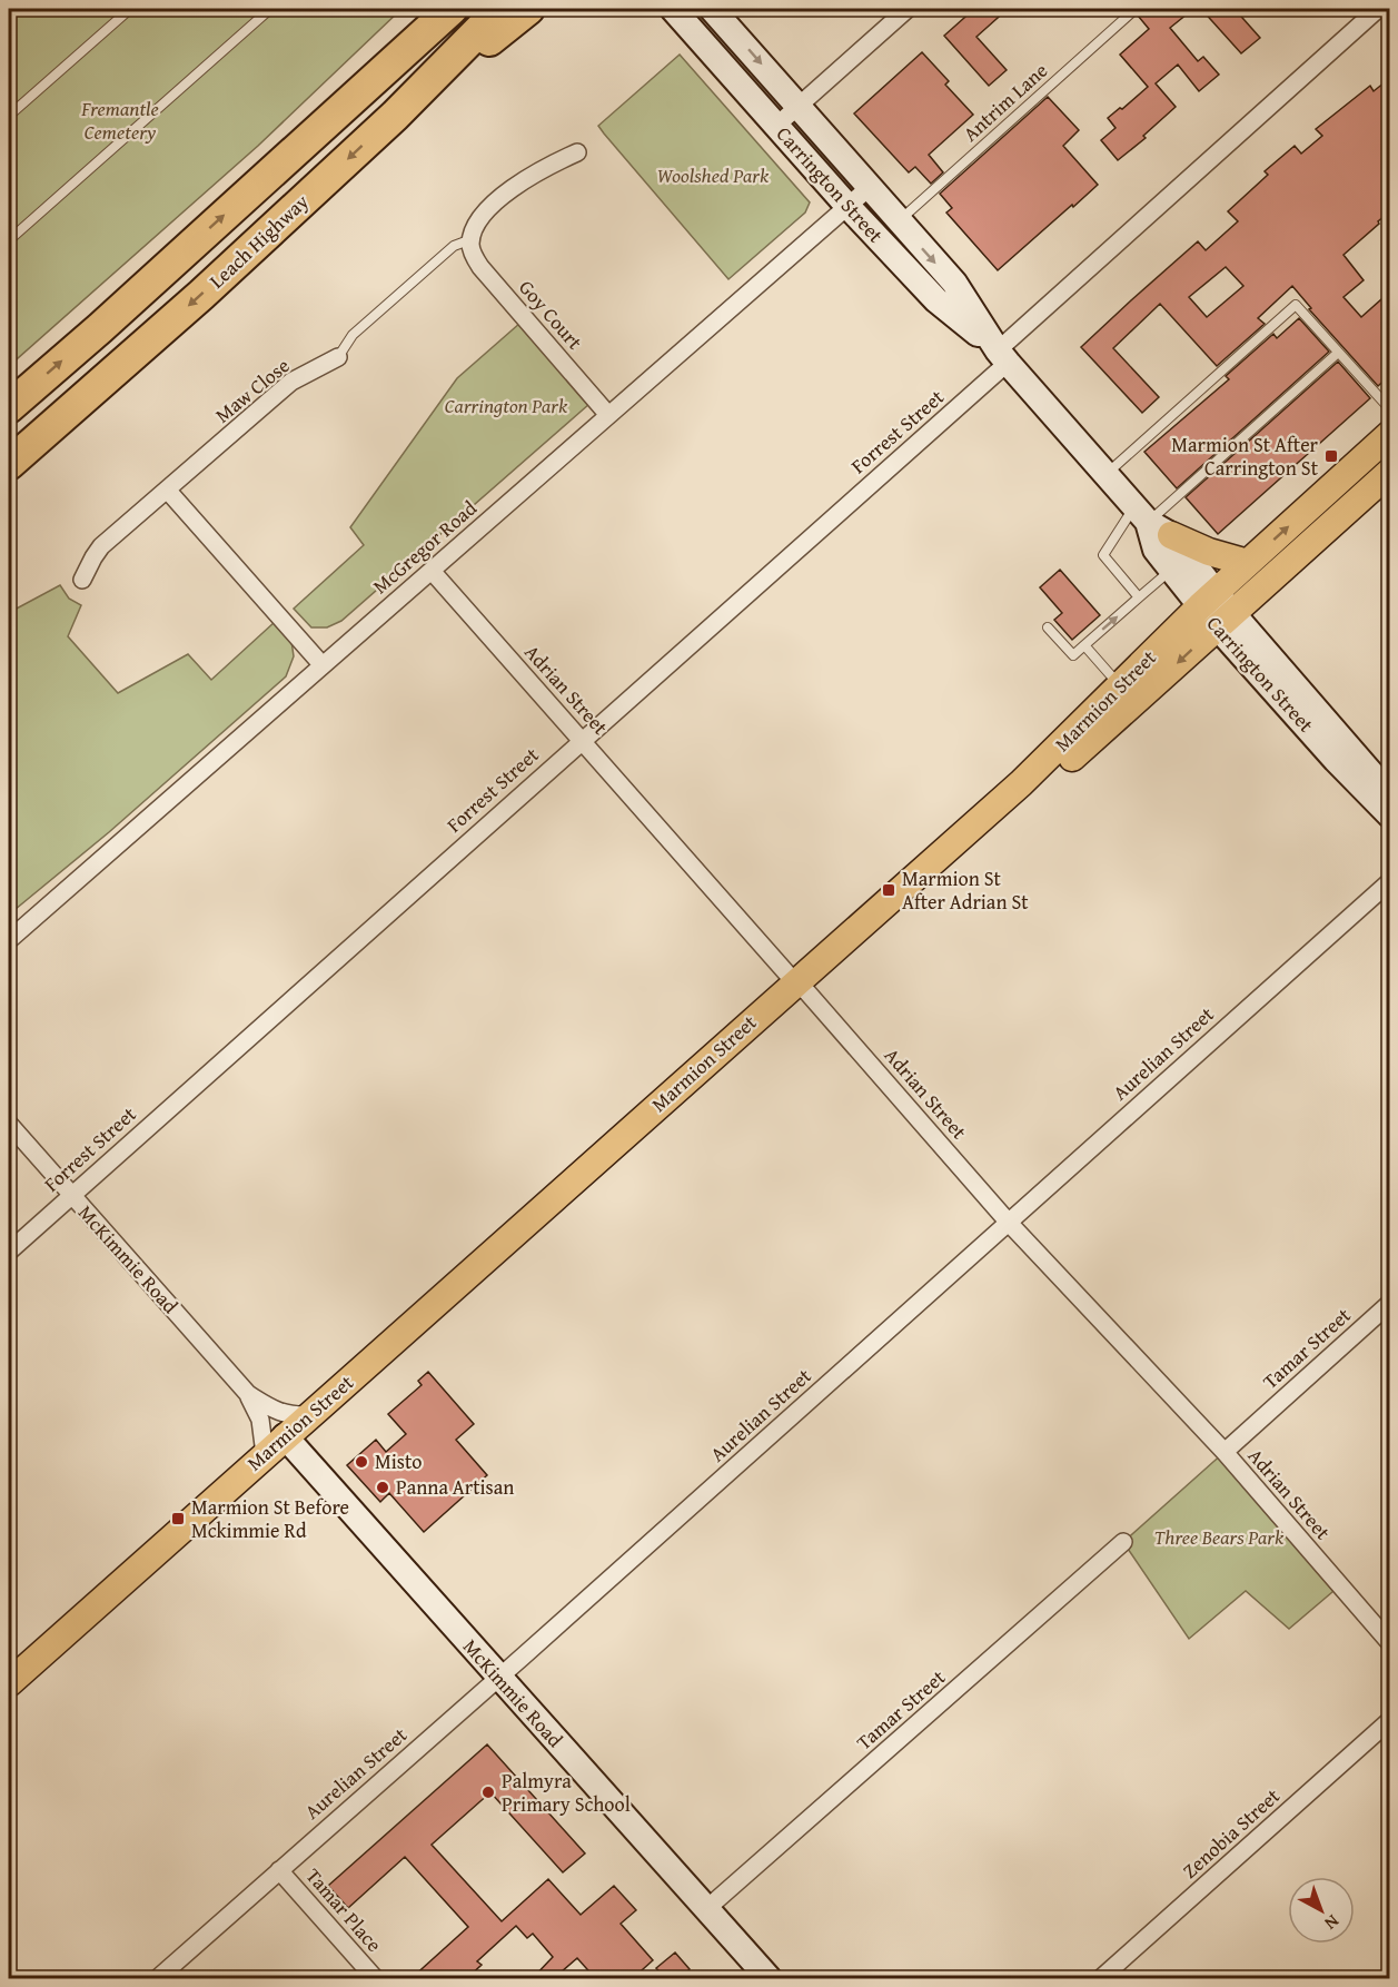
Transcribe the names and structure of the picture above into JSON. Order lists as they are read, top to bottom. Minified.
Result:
{"streets":{"highway":["Leach Highway"],"main road":["Carrington Street","Marmion Street","McKimmie Road"],"street":["Goy Court","Maw Close","Forrest Street","McGregor Road","Adrian Street","Aurelian Street","Tamar Street","Zenobia Street","Tamar Place"],"lane":["Antrim Lane"]},"crossings":[["Antrim Lane","Carrington Street"],["Carrington Street","Forrest Street"],["Carrington Street","McGregor Road"],["Carrington Street","Marmion Street"],["Goy Court","Maw Close"],["Goy Court","McGregor Road"],["Forrest Street","Adrian Street"],["Forrest Street","McKimmie Road"],["McGregor Road","Adrian Street"],["Adrian Street","Marmion Street"],["Adrian Street","Aurelian Street"],["Adrian Street","Tamar Street"],["Marmion Street","McKimmie Road"],["Aurelian Street","McKimmie Road"],["Aurelian Street","Tamar Place"],["McKimmie Road","Tamar Street"]],"parks":["Fremantle Cemetery","Woolshed Park","Carrington Park","Three Bears Park"],"places":{"transit":["Marmion St After Carrington St","Marmion St After Adrian St","Marmion St Before Mckimmie Rd"],"other":["Misto","Panna Artisan","Palmyra Primary School"]},"north":"bottom right"}
